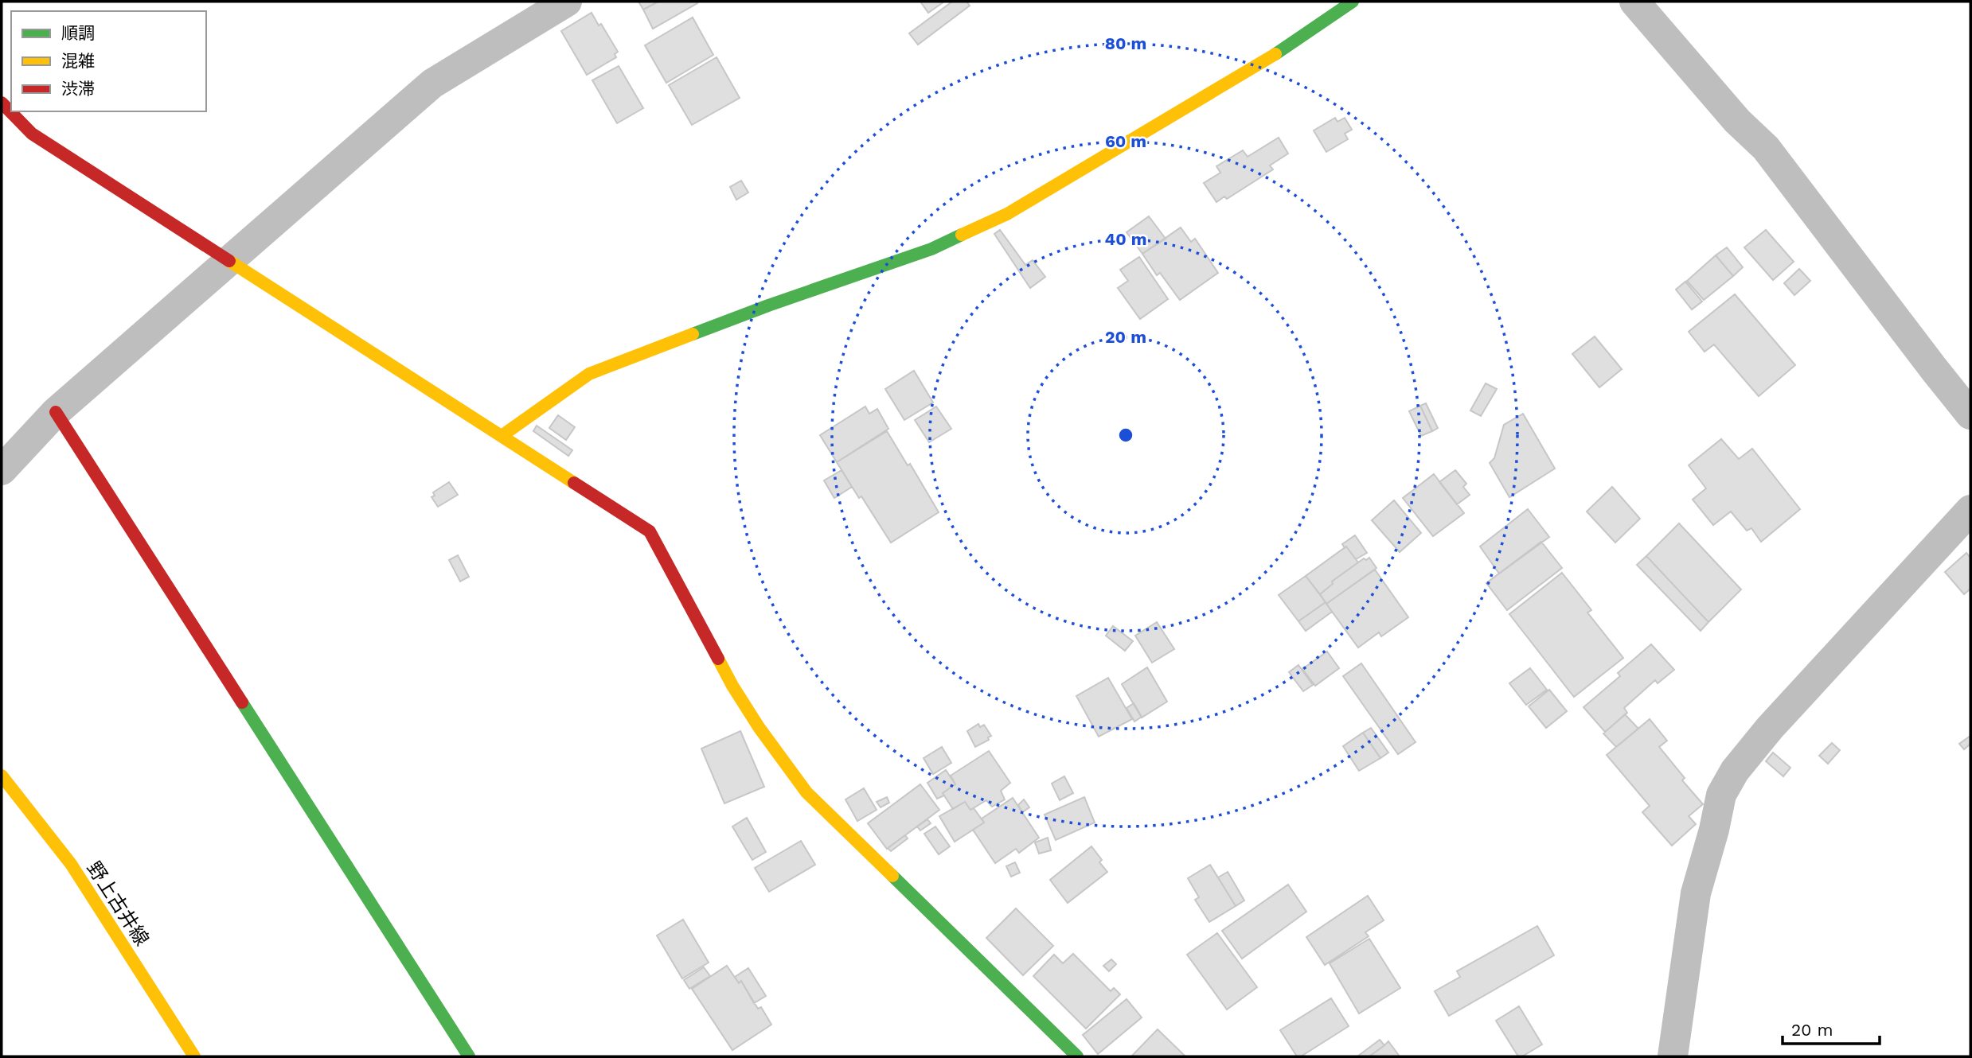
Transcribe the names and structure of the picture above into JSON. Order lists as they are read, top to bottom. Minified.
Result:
{"streets":{"street":["野上古井線"]},"legend":["順調","混雑","渋滞"],"scale_bar":"20 m","rings":["80 m","60 m","40 m","20 m"]}
